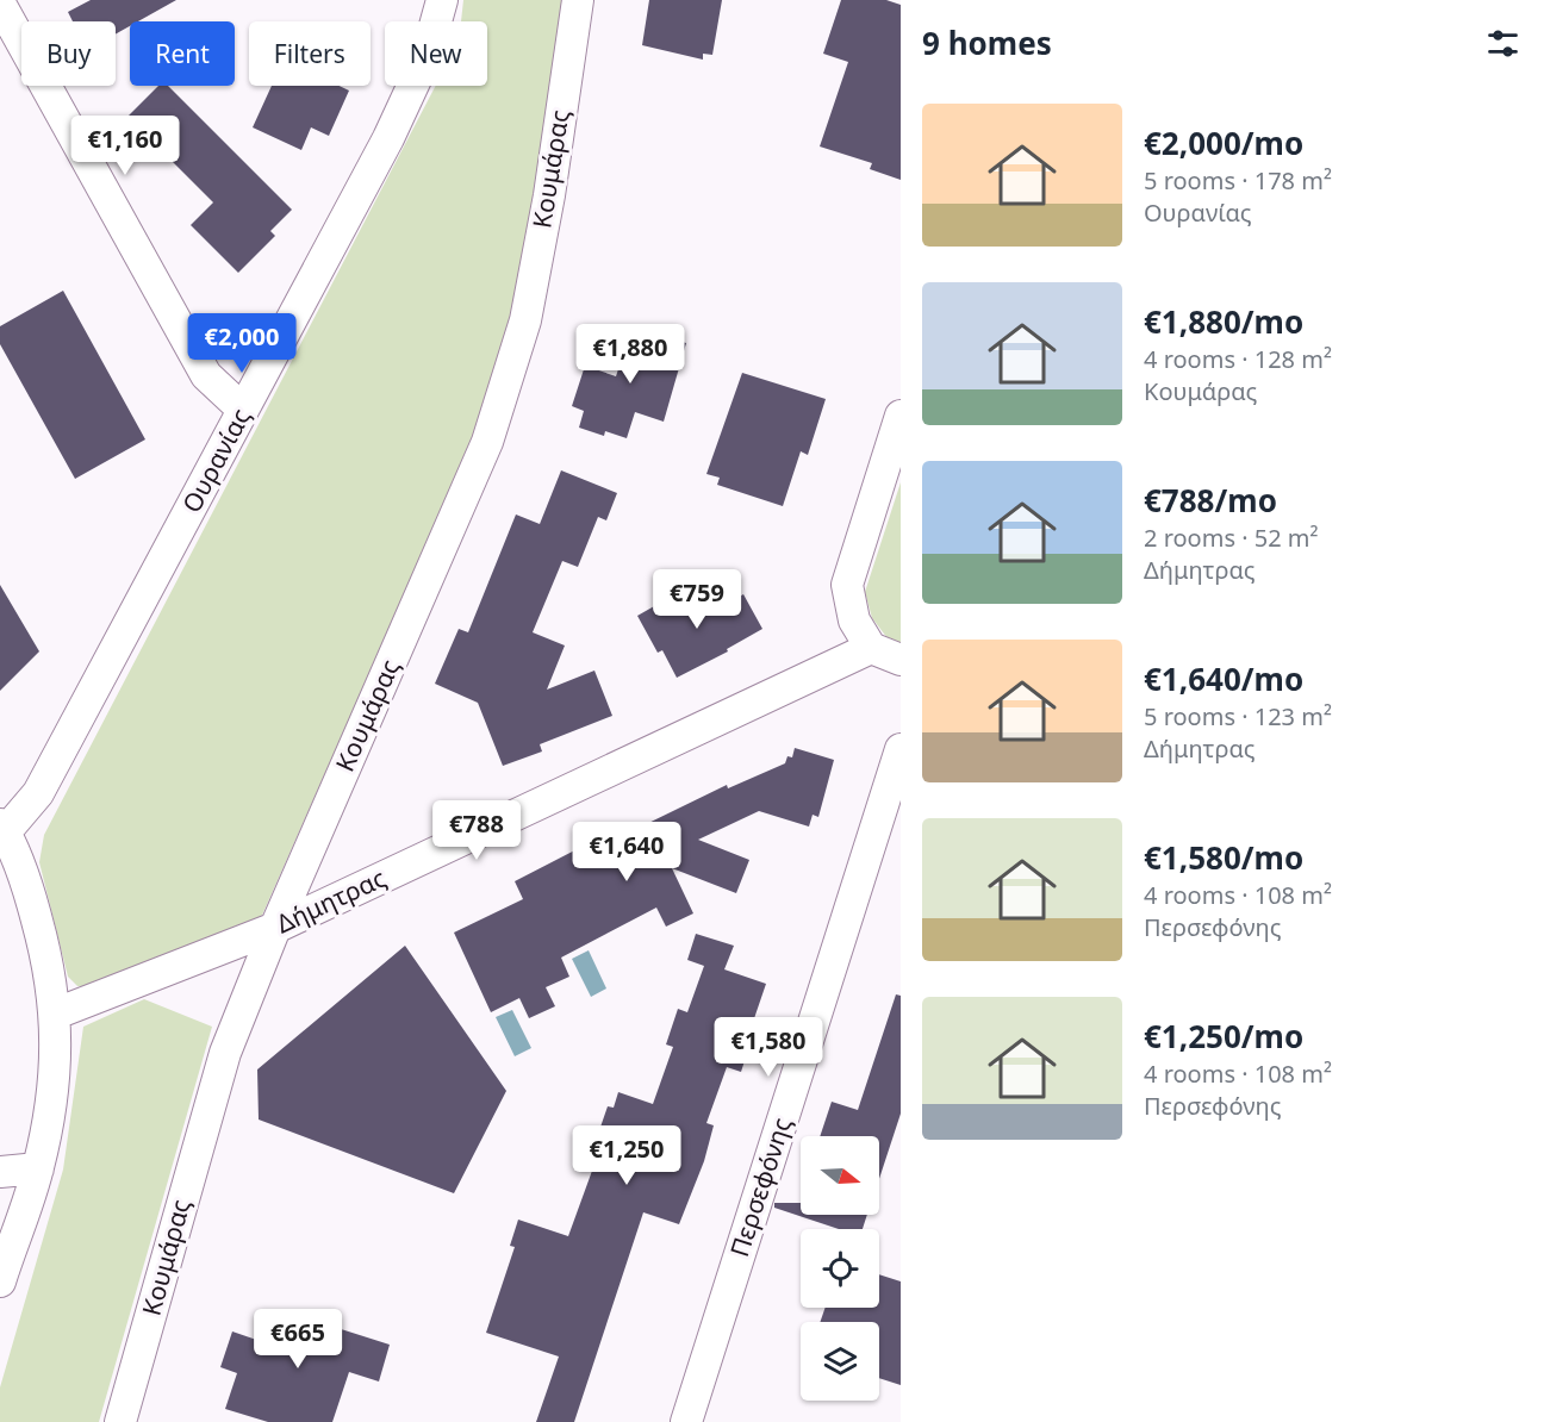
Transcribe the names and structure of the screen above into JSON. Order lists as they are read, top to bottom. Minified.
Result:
{"streets":{"street":["Κουμάρας","Ουρανίας","Δήμητρας","Περσεφόνης"]},"crossings":[["Κουμάρας","Δήμητρας"]],"north":"right","page":{"heading":"9 homes","chip":["Buy","Rent","Filters","New"],"list":[{"name":"€2,000/mo","note":"5 rooms · 178 m² · Ουρανίας"},{"name":"€1,880/mo","note":"4 rooms · 128 m² · Κουμάρας"},{"name":"€788/mo","note":"2 rooms · 52 m² · Δήμητρας"},{"name":"€1,640/mo","note":"5 rooms · 123 m² · Δήμητρας"},{"name":"€1,580/mo","note":"4 rooms · 108 m² · Περσεφόνης"},{"name":"€1,250/mo","note":"4 rooms · 108 m² · Περσεφόνης"}],"price":["€1,160","€2,000","€1,880","€759","€788","€1,640","€1,580","€1,250","€665"]}}
